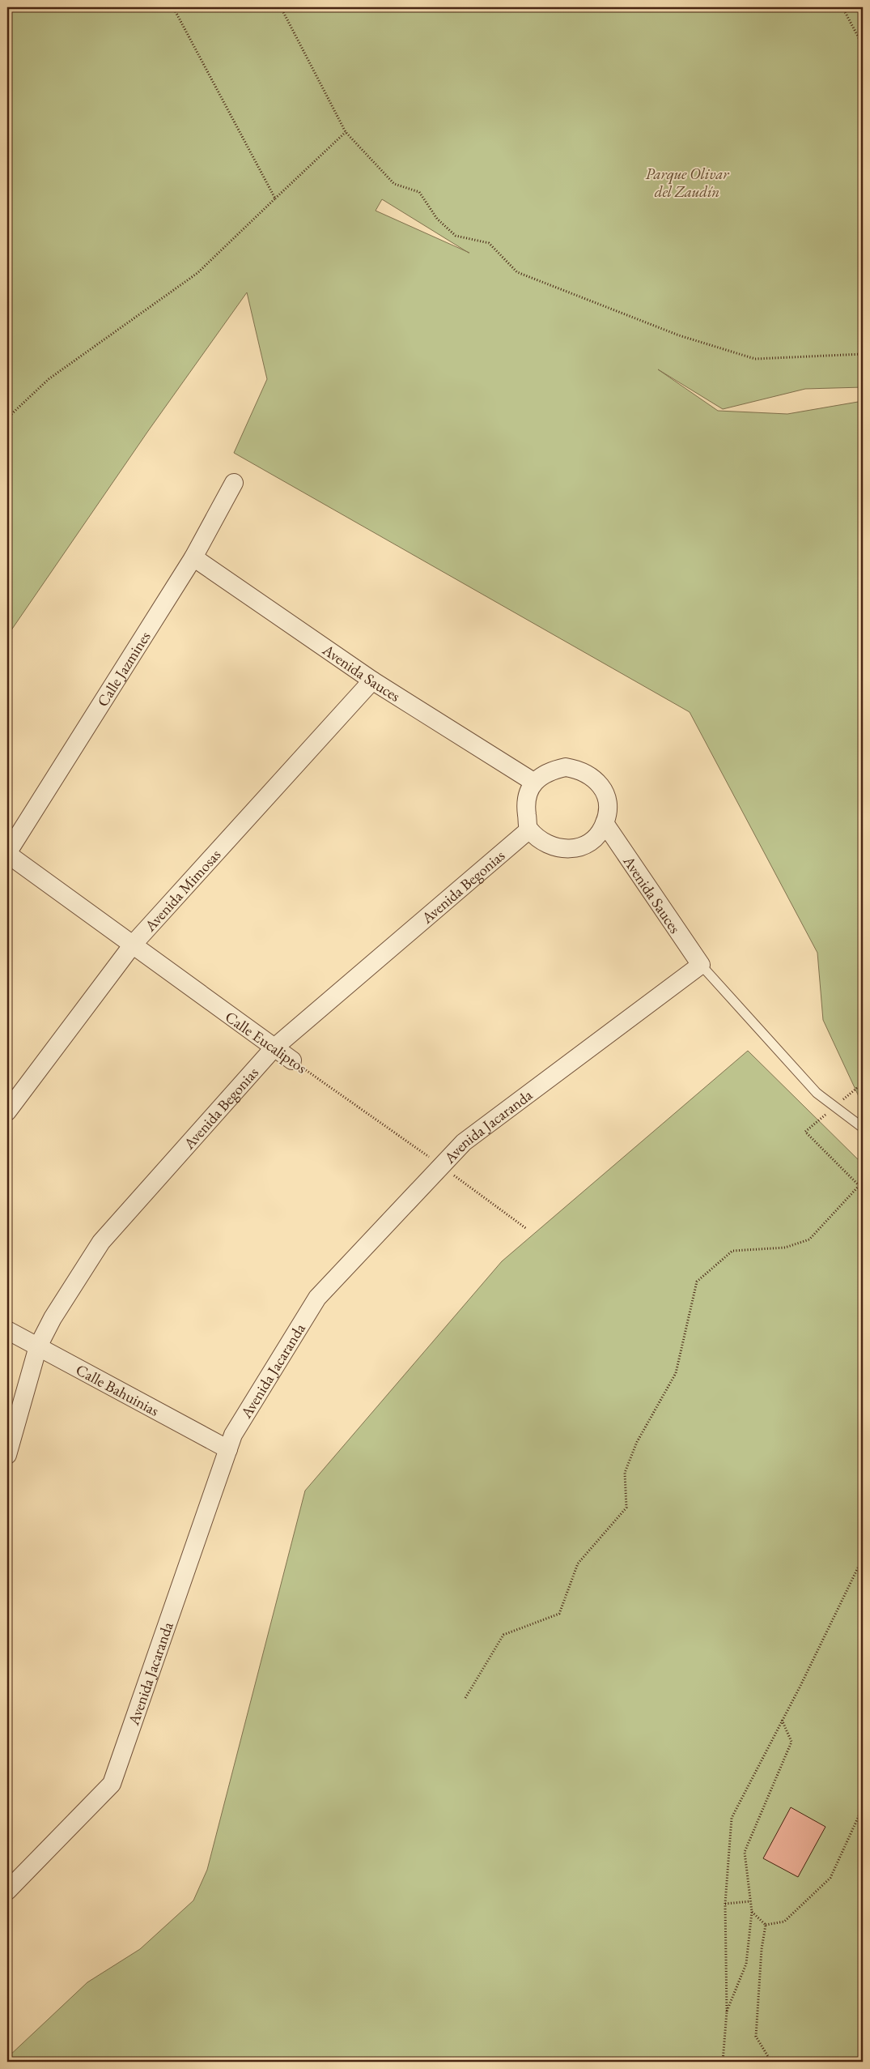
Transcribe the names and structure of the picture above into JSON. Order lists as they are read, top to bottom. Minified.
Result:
{"streets":{"street":["Calle Jazmines","Avenida Sauces","Avenida Begonias","Avenida Mimosas","Calle Eucaliptos","Avenida Jacaranda","Calle Bahuinias"]},"crossings":[["Calle Jazmines","Avenida Sauces"],["Calle Jazmines","Calle Eucaliptos"],["Avenida Sauces","Avenida Begonias"],["Avenida Sauces","Avenida Mimosas"],["Avenida Sauces","Avenida Jacaranda"],["Avenida Begonias","Calle Eucaliptos"],["Avenida Begonias","Calle Bahuinias"],["Avenida Mimosas","Calle Eucaliptos"],["Calle Eucaliptos","Avenida Jacaranda"],["Avenida Jacaranda","Calle Bahuinias"]],"parks":["Parque Olivar del Zaudín"]}
